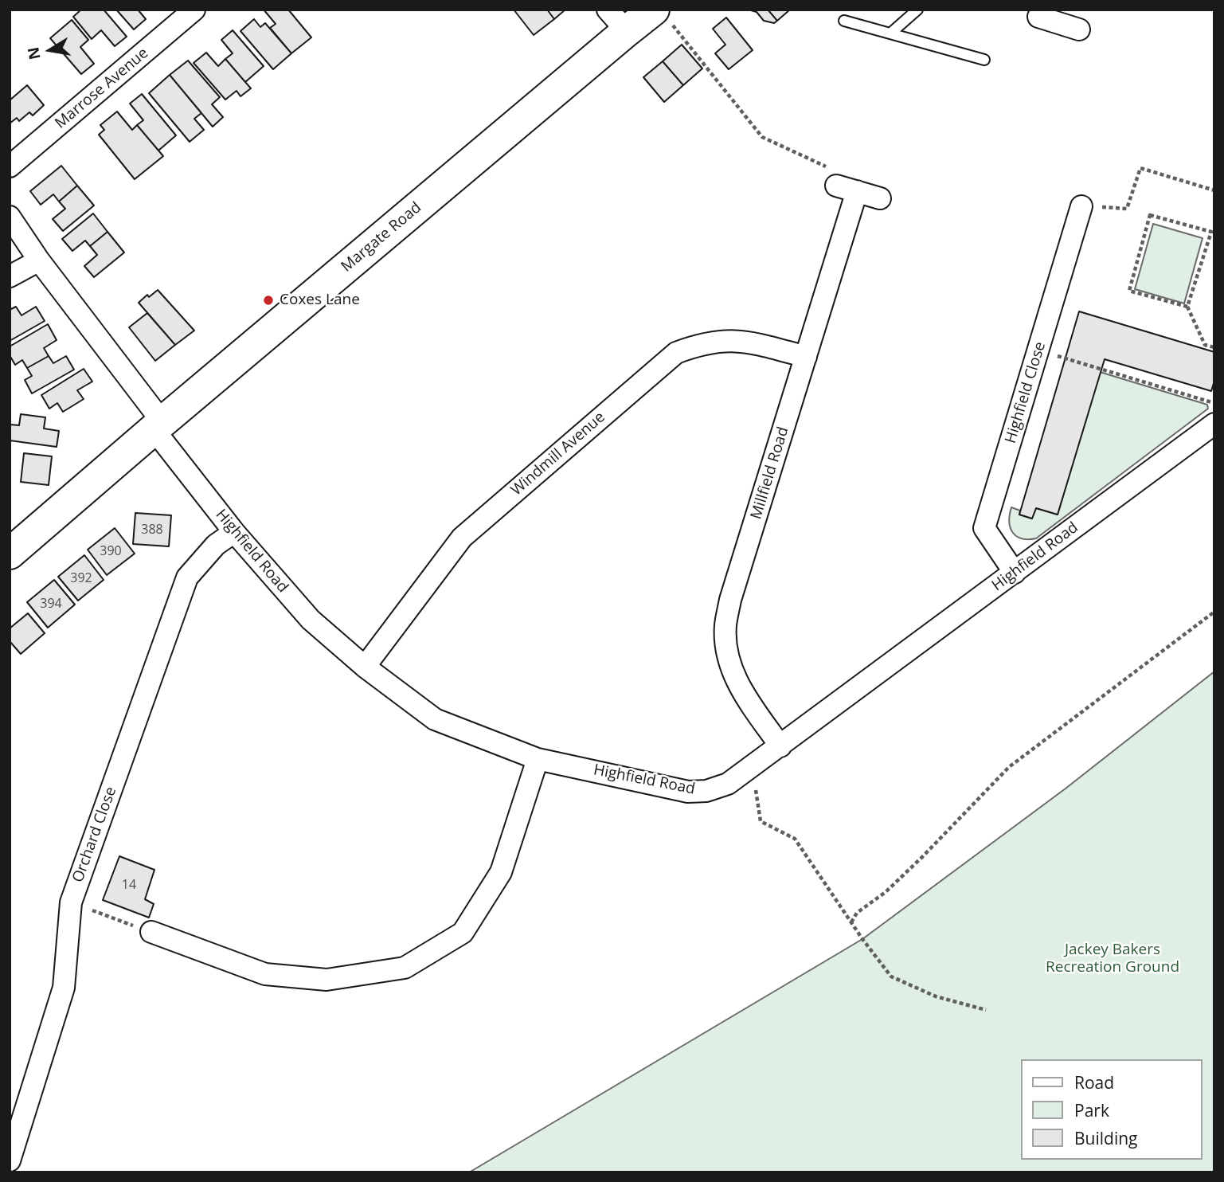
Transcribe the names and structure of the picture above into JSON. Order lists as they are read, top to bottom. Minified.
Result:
{"streets":{"main road":["Margate Road"],"street":["Marrose Avenue","Highfield Close","Windmill Avenue","Millfield Road","Highfield Road","Orchard Close"]},"crossings":[["Margate Road","Highfield Road"],["Highfield Close","Highfield Road"],["Windmill Avenue","Millfield Road"],["Windmill Avenue","Highfield Road"],["Millfield Road","Highfield Road"],["Highfield Road","Orchard Close"]],"parks":["Jackey Bakers Recreation Ground"],"places":["Coxes Lane"],"house_numbers":["388","390","392","394","14"],"legend":["Road","Park","Building"],"north":"left"}
